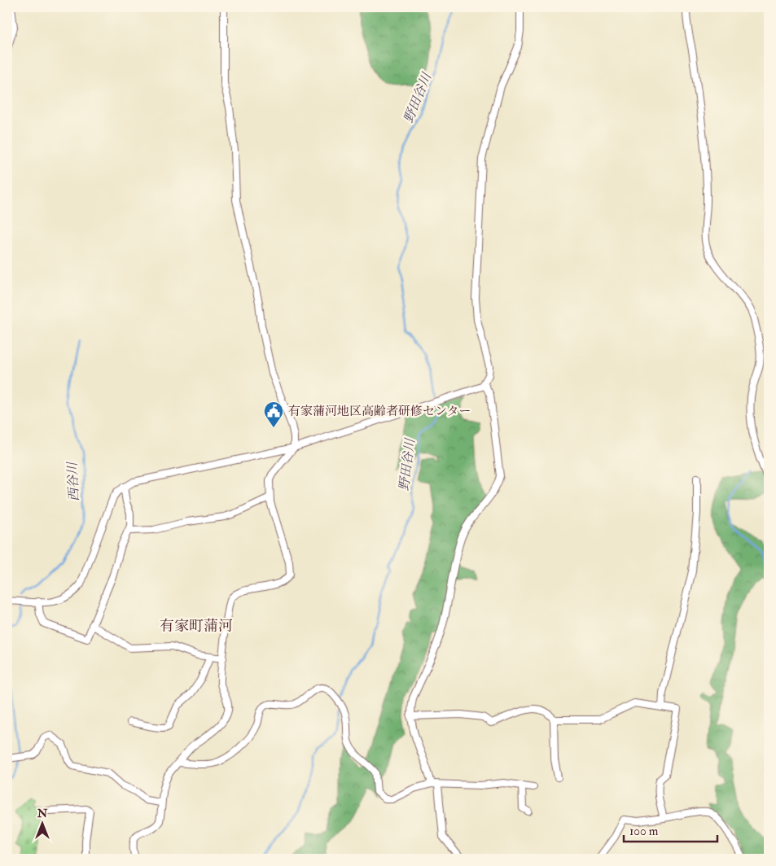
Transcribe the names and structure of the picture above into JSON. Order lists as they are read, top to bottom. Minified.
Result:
{"districts":["有家町蒲河"],"water":["野田谷川","西谷川"],"places":{"public building":["有家蒲河地区高齢者研修センター"]},"scale_bar":"100 m","north":"top"}
